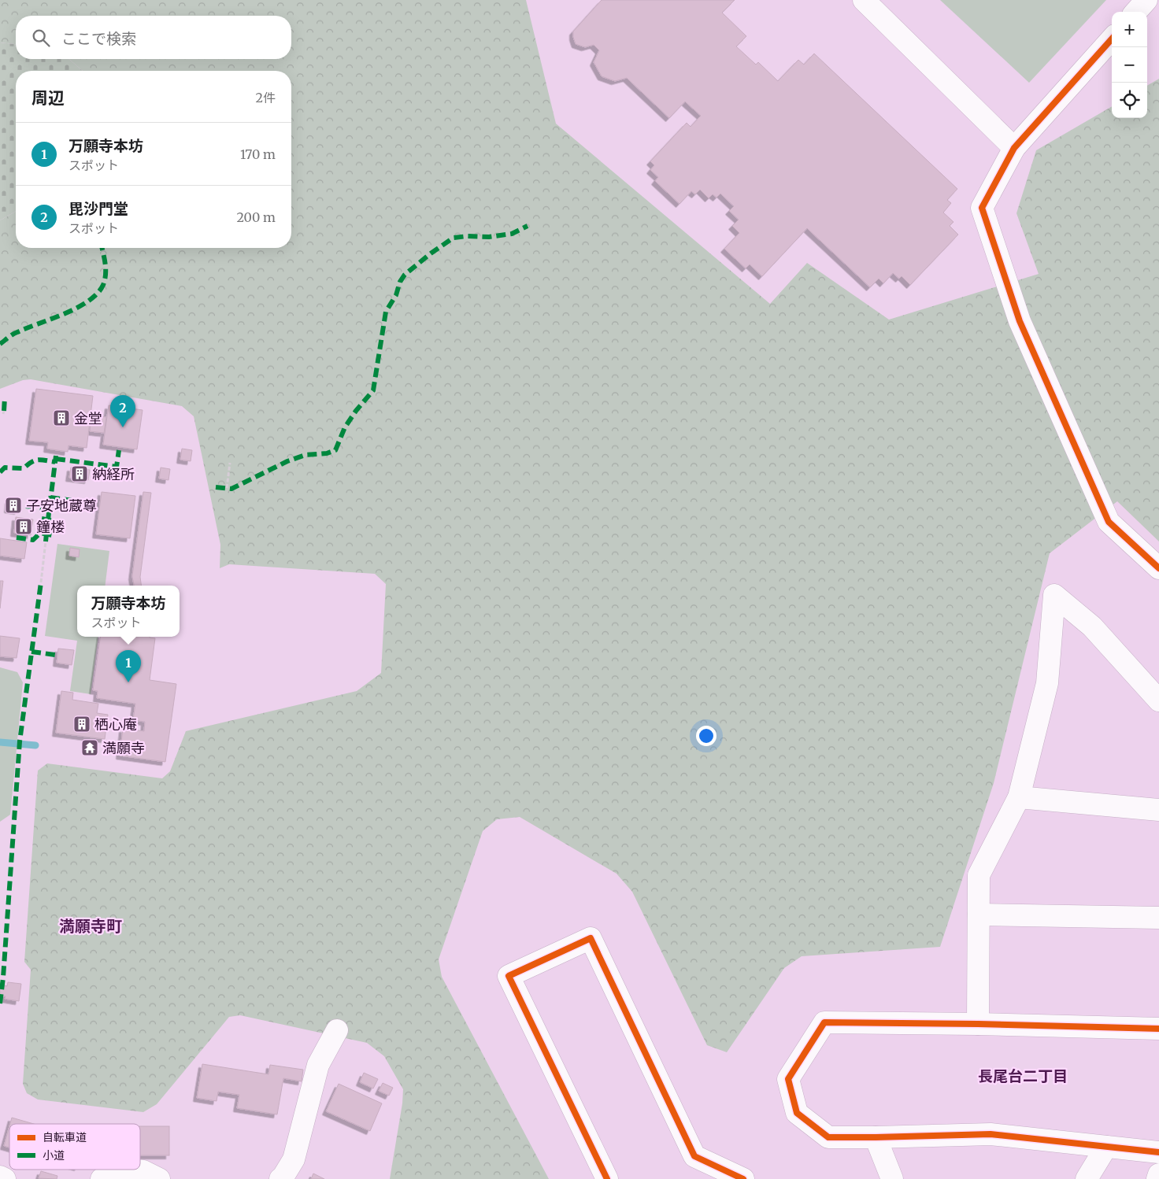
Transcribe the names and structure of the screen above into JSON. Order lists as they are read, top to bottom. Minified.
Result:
{"districts":["満願寺町","長尾台二丁目"],"places":{"building":["金堂","納経所","子安地蔵尊","鐘楼","栖心庵"],"temple":["満願寺"]},"legend":["自転車道","小道"],"page":{"map_buttons":["+","−"],"search":"ここで検索","heading":["周辺","2件"],"list":[{"mark":"1","name":"万願寺本坊","note":"スポット","value":"170 m"},{"mark":"2","name":"毘沙門堂","note":"スポット","value":"200 m"}],"pins":["2","1"],"popup":["万願寺本坊","スポット"]}}
